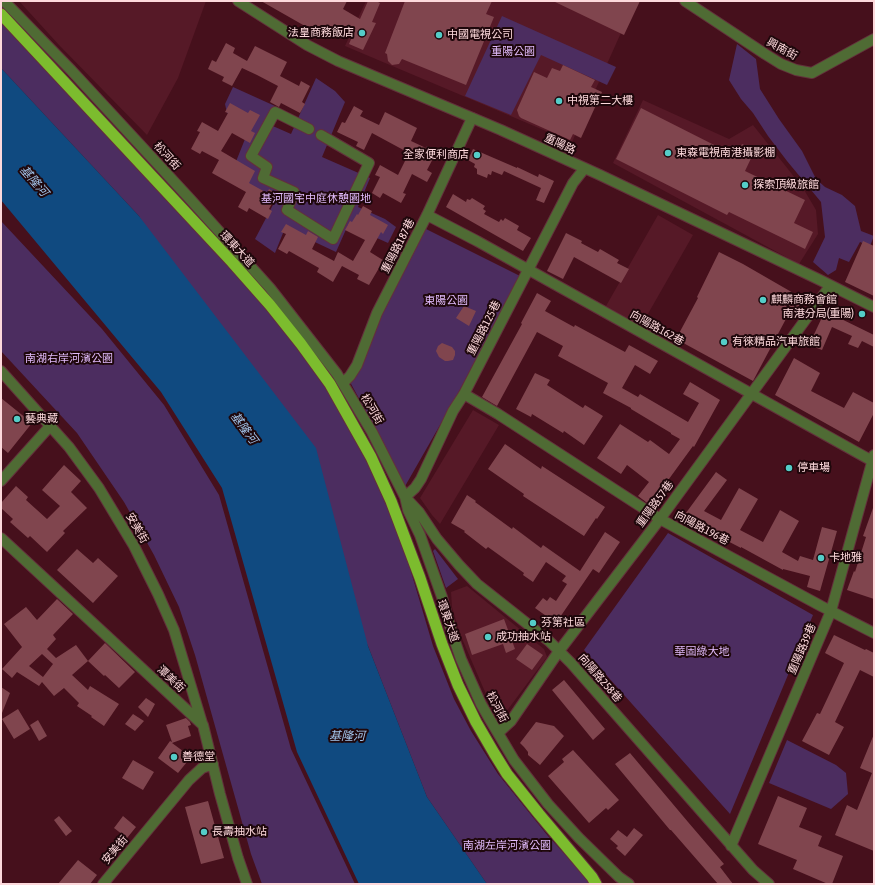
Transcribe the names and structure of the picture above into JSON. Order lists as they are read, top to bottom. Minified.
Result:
{"streets":{"highway":["環東大道"],"street":["興南街","重陽路","松河街","重陽路187巷","重陽路125巷","向陽路162巷","重陽路57巷","安美街","向陽路196巷","重陽路39巷","向陽路258巷","潭美街"]},"crossings":[["重陽路","重陽路187巷"],["重陽路","重陽路125巷"],["重陽路","重陽路57巷"],["松河街","重陽路187巷"],["松河街","重陽路125巷"],["松河街","重陽路57巷"],["松河街","向陽路258巷"],["重陽路187巷","向陽路162巷"],["重陽路125巷","向陽路162巷"],["重陽路125巷","向陽路196巷"],["重陽路125巷","向陽路258巷"],["向陽路162巷","重陽路57巷"],["向陽路162巷","重陽路39巷"],["重陽路57巷","向陽路196巷"],["重陽路57巷","向陽路258巷"],["安美街","潭美街"],["向陽路196巷","重陽路39巷"],["重陽路39巷","向陽路258巷"]],"water":["基隆河"],"parks":["重陽公園","基河國宅中庭休憩園地","東陽公園","南湖右岸河濱公園","華固綠大地","南湖左岸河濱公園"],"places":["法皇商務飯店","中國電視公司","中視第二大樓","東森電視南港攝影棚","全家便利商店","探索頂級旅館","麒麟商務會館","南港分局(重陽)","有徠精品汽車旅館","藝典藏","停車場","卡地雅","芬第社區","成功抽水站","善德堂","長壽抽水站"]}
